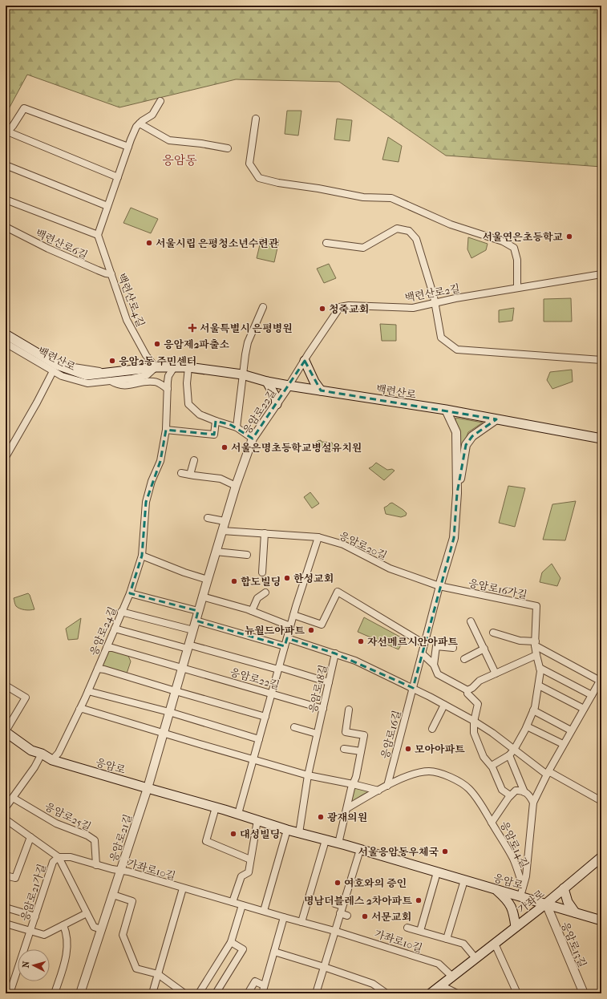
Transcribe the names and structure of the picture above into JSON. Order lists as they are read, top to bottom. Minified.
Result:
{"streets":{"main road":["백련산로","응암로","가좌로"],"street":["백련산로6길","백련산로2길","백련산로4길","응암로22길","응암로20길","응암로16가길","응암로24길","응암로18길","응암로16길","응암로25길","응암로21길","응암로14길","가좌로10길","응암로21가길","응암로13길"]},"crossings":[["백련산로6길","백련산로4길"],["백련산로2길","백련산로"],["백련산로2길","응암로22길"],["백련산로4길","백련산로"],["백련산로","응암로22길"],["백련산로","응암로24길"],["응암로22길","응암로24길"],["응암로22길","응암로18길"],["응암로22길","응암로"],["응암로22길","응암로21길"],["응암로20길","응암로16가길"],["응암로20길","응암로16길"],["응암로16가길","응암로16길"],["응암로16가길","응암로14길"],["응암로24길","응암로"],["응암로18길","응암로16길"],["응암로18길","응암로"],["응암로","응암로21길"],["응암로","응암로14길"],["응암로","가좌로"],["응암로","응암로13길"],["응암로25길","가좌로10길"],["응암로21길","가좌로10길"],["응암로21길","응암로21가길"],["가좌로10길","응암로21가길"],["가좌로10길","가좌로"],["가좌로","응암로13길"]],"districts":["응암동"],"places":{"other":["서울연은초등학교","서울시립 은평청소년수련관","청죽교회","응암제2파출소","응암2동 주민센터","서울은명초등학교병설유치원","한성교회","합도빌딩","뉴월드아파트","자선메르시안아파트","모아아파트","광재의원","대성빌딩","서울응암동우체국","여호와의 증인","명남더블레스 2차아파트","서문교회"],"health":["서울특별시 은평병원"]},"north":"left"}
